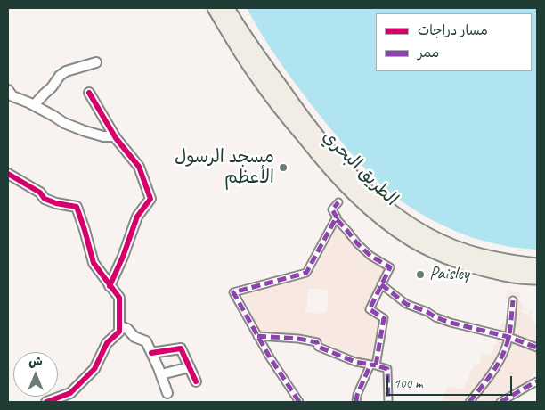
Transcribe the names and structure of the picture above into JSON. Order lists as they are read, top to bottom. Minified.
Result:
{"streets":{"main road":["الطريق البحري"]},"places":["مسجد الرسول الأعظم","Paisley"],"legend":["مسار دراجات","ممر"],"scale_bar":"100 m","north":"top"}
